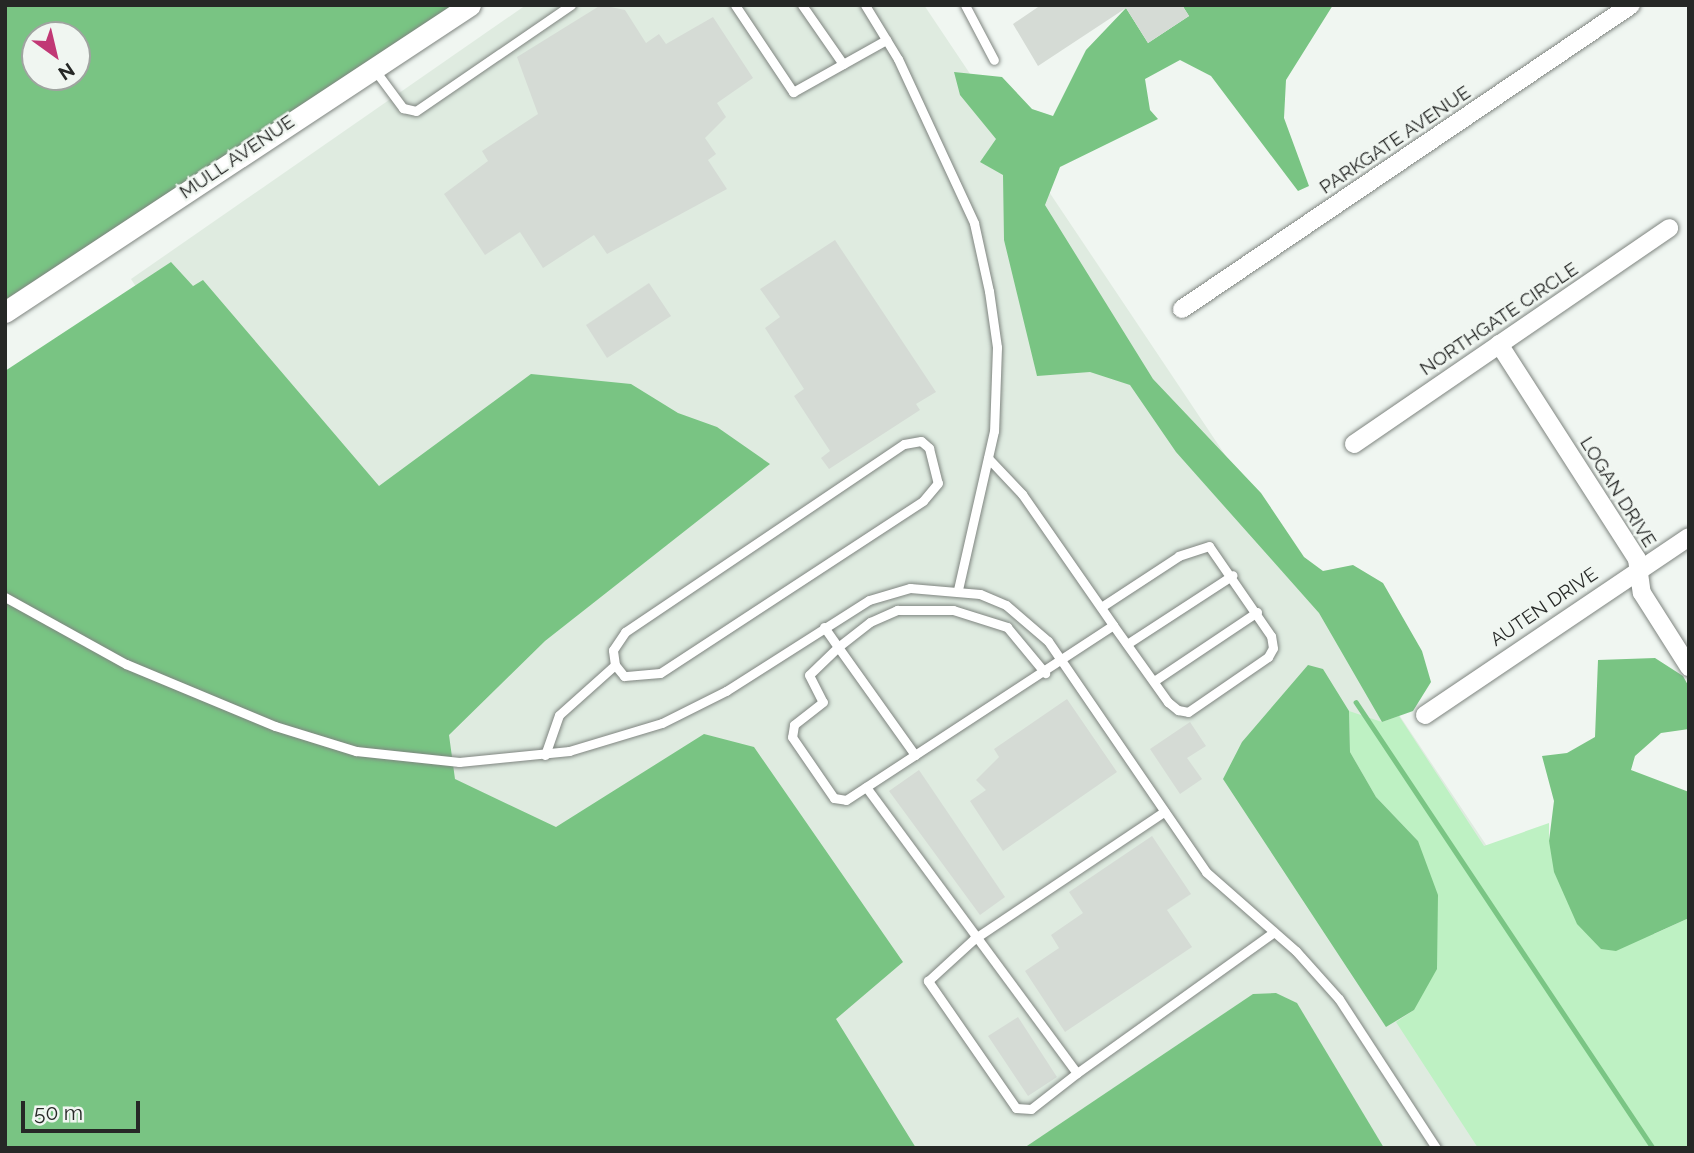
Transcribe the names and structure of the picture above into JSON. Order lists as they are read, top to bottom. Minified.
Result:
{"streets":{"street":["PARKGATE AVENUE","MULL AVENUE","NORTHGATE CIRCLE","LOGAN DRIVE","AUTEN DRIVE"]},"crossings":[["NORTHGATE CIRCLE","LOGAN DRIVE"],["LOGAN DRIVE","AUTEN DRIVE"]],"scale_bar":"50 m","north":"bottom right"}
